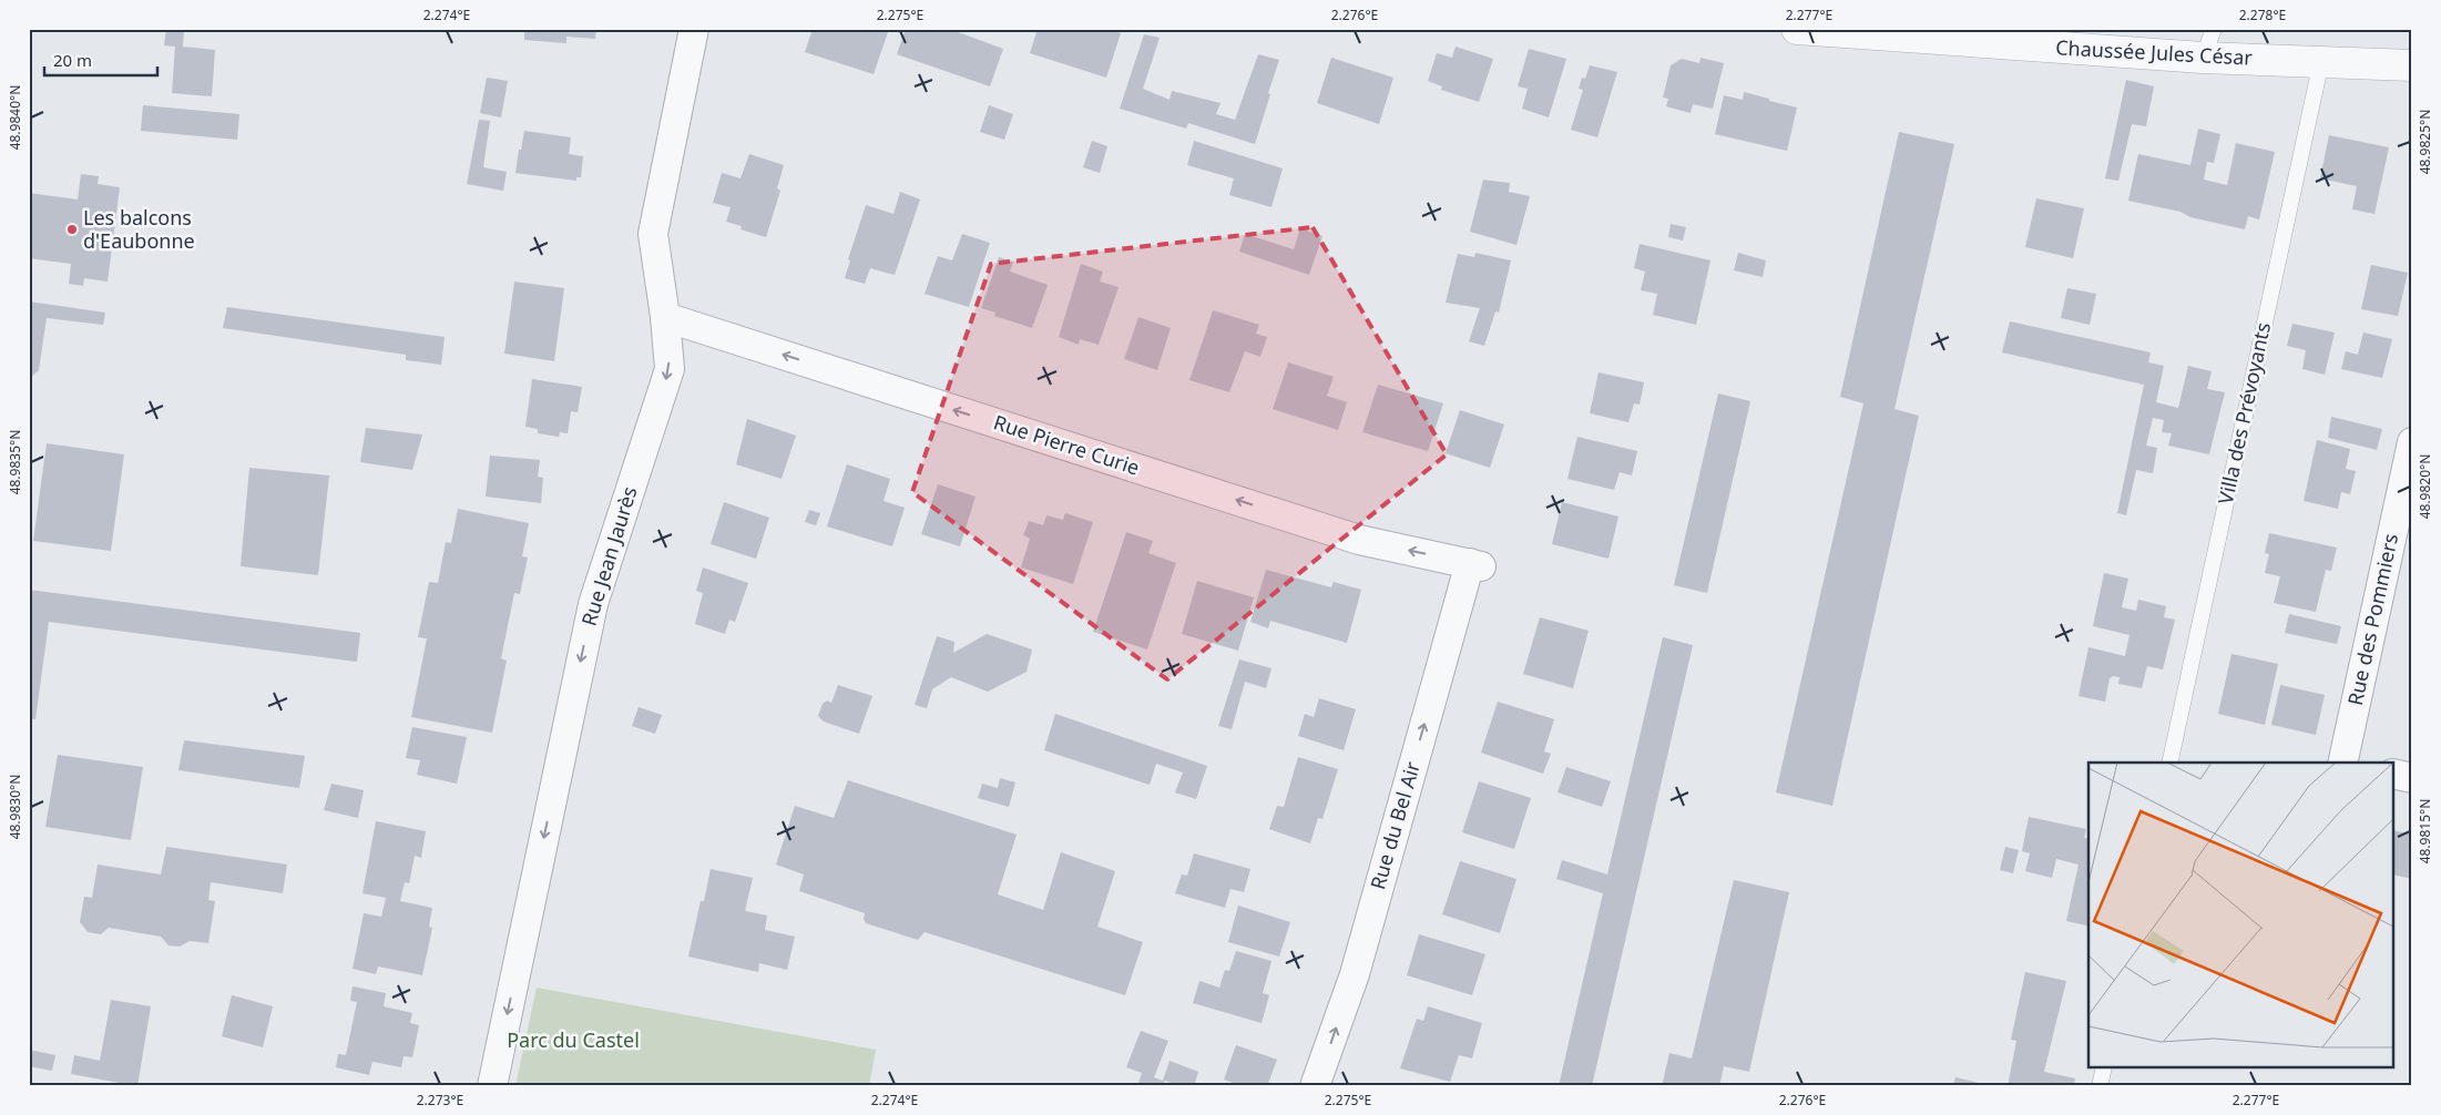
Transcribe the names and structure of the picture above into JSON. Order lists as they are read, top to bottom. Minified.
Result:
{"streets":{"street":["Chaussée Jules César","Rue Pierre Curie","Rue Jean Jaurès","Rue des Pommiers","Rue du Bel Air"],"lane":["Villa des Prévoyants"]},"crossings":[["Chaussée Jules César","Villa des Prévoyants"],["Rue Pierre Curie","Rue Jean Jaurès"],["Rue Pierre Curie","Rue du Bel Air"]],"one_way":["Rue Pierre Curie","Rue Jean Jaurès","Rue du Bel Air"],"parks":["Parc du Castel"],"places":["Les balcons d'Eaubonne"],"scale_bar":"20 m","coordinates":["2.274°E","2.275°E","2.276°E","2.277°E","2.278°E","48.9840°N","48.9825°N","48.9835°N","48.9820°N","48.9830°N","48.9815°N","2.273°E"]}
